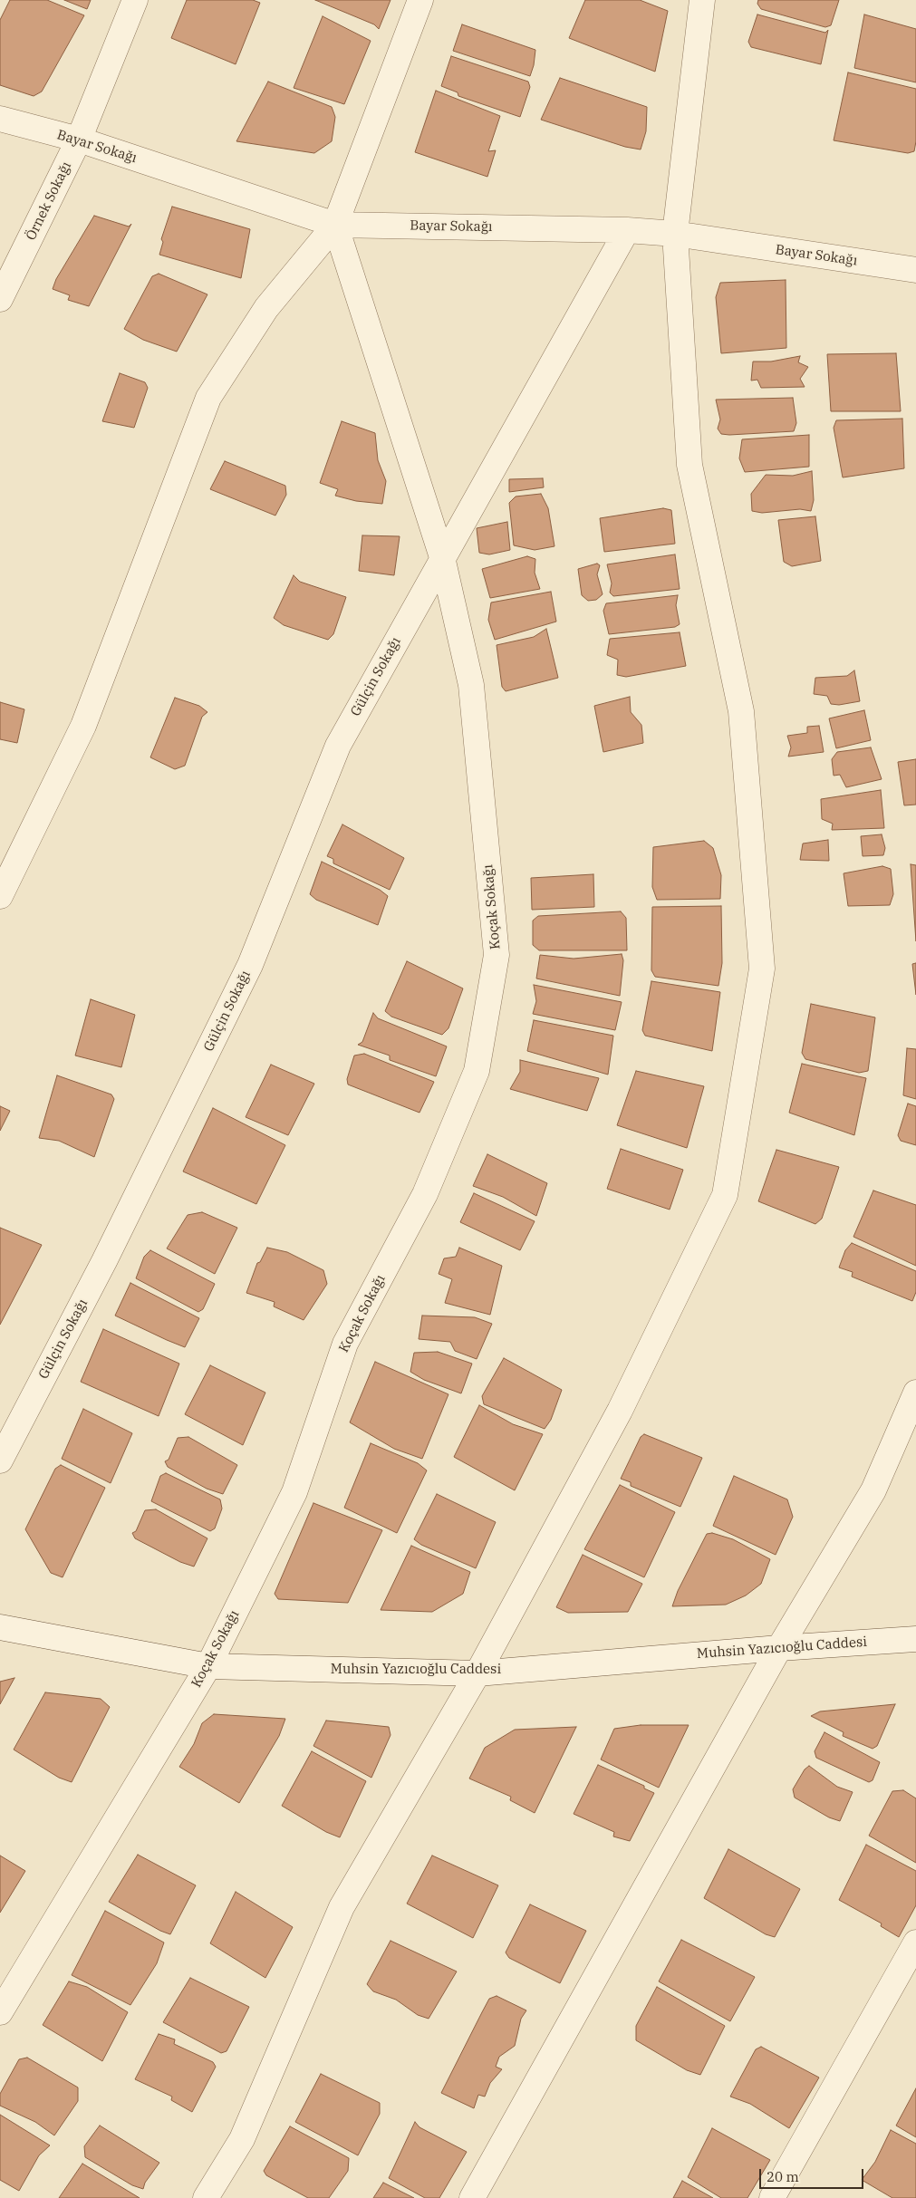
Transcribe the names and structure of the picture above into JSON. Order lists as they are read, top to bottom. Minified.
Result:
{"streets":{"street":["Bayar Sokağı","Örnek Sokağı","Gülçin Sokağı","Koçak Sokağı","Muhsin Yazıcıoğlu Caddesi"]},"crossings":[["Bayar Sokağı","Örnek Sokağı"],["Bayar Sokağı","Gülçin Sokağı"],["Bayar Sokağı","Koçak Sokağı"],["Gülçin Sokağı","Koçak Sokağı"],["Koçak Sokağı","Muhsin Yazıcıoğlu Caddesi"]],"scale_bar":"20 m"}
